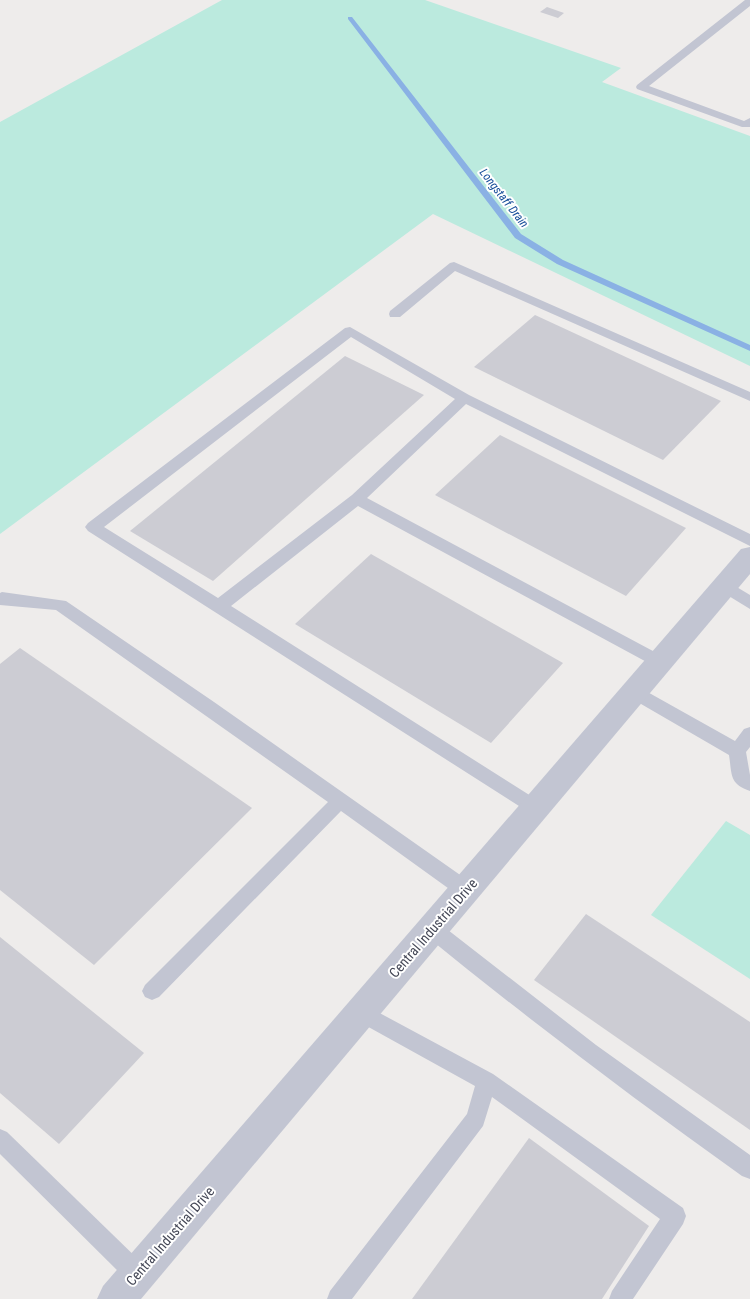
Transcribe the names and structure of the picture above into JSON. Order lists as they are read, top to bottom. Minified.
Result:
{"streets":{"street":["Central Industrial Drive"]},"water":["Longstaff Drain"]}
